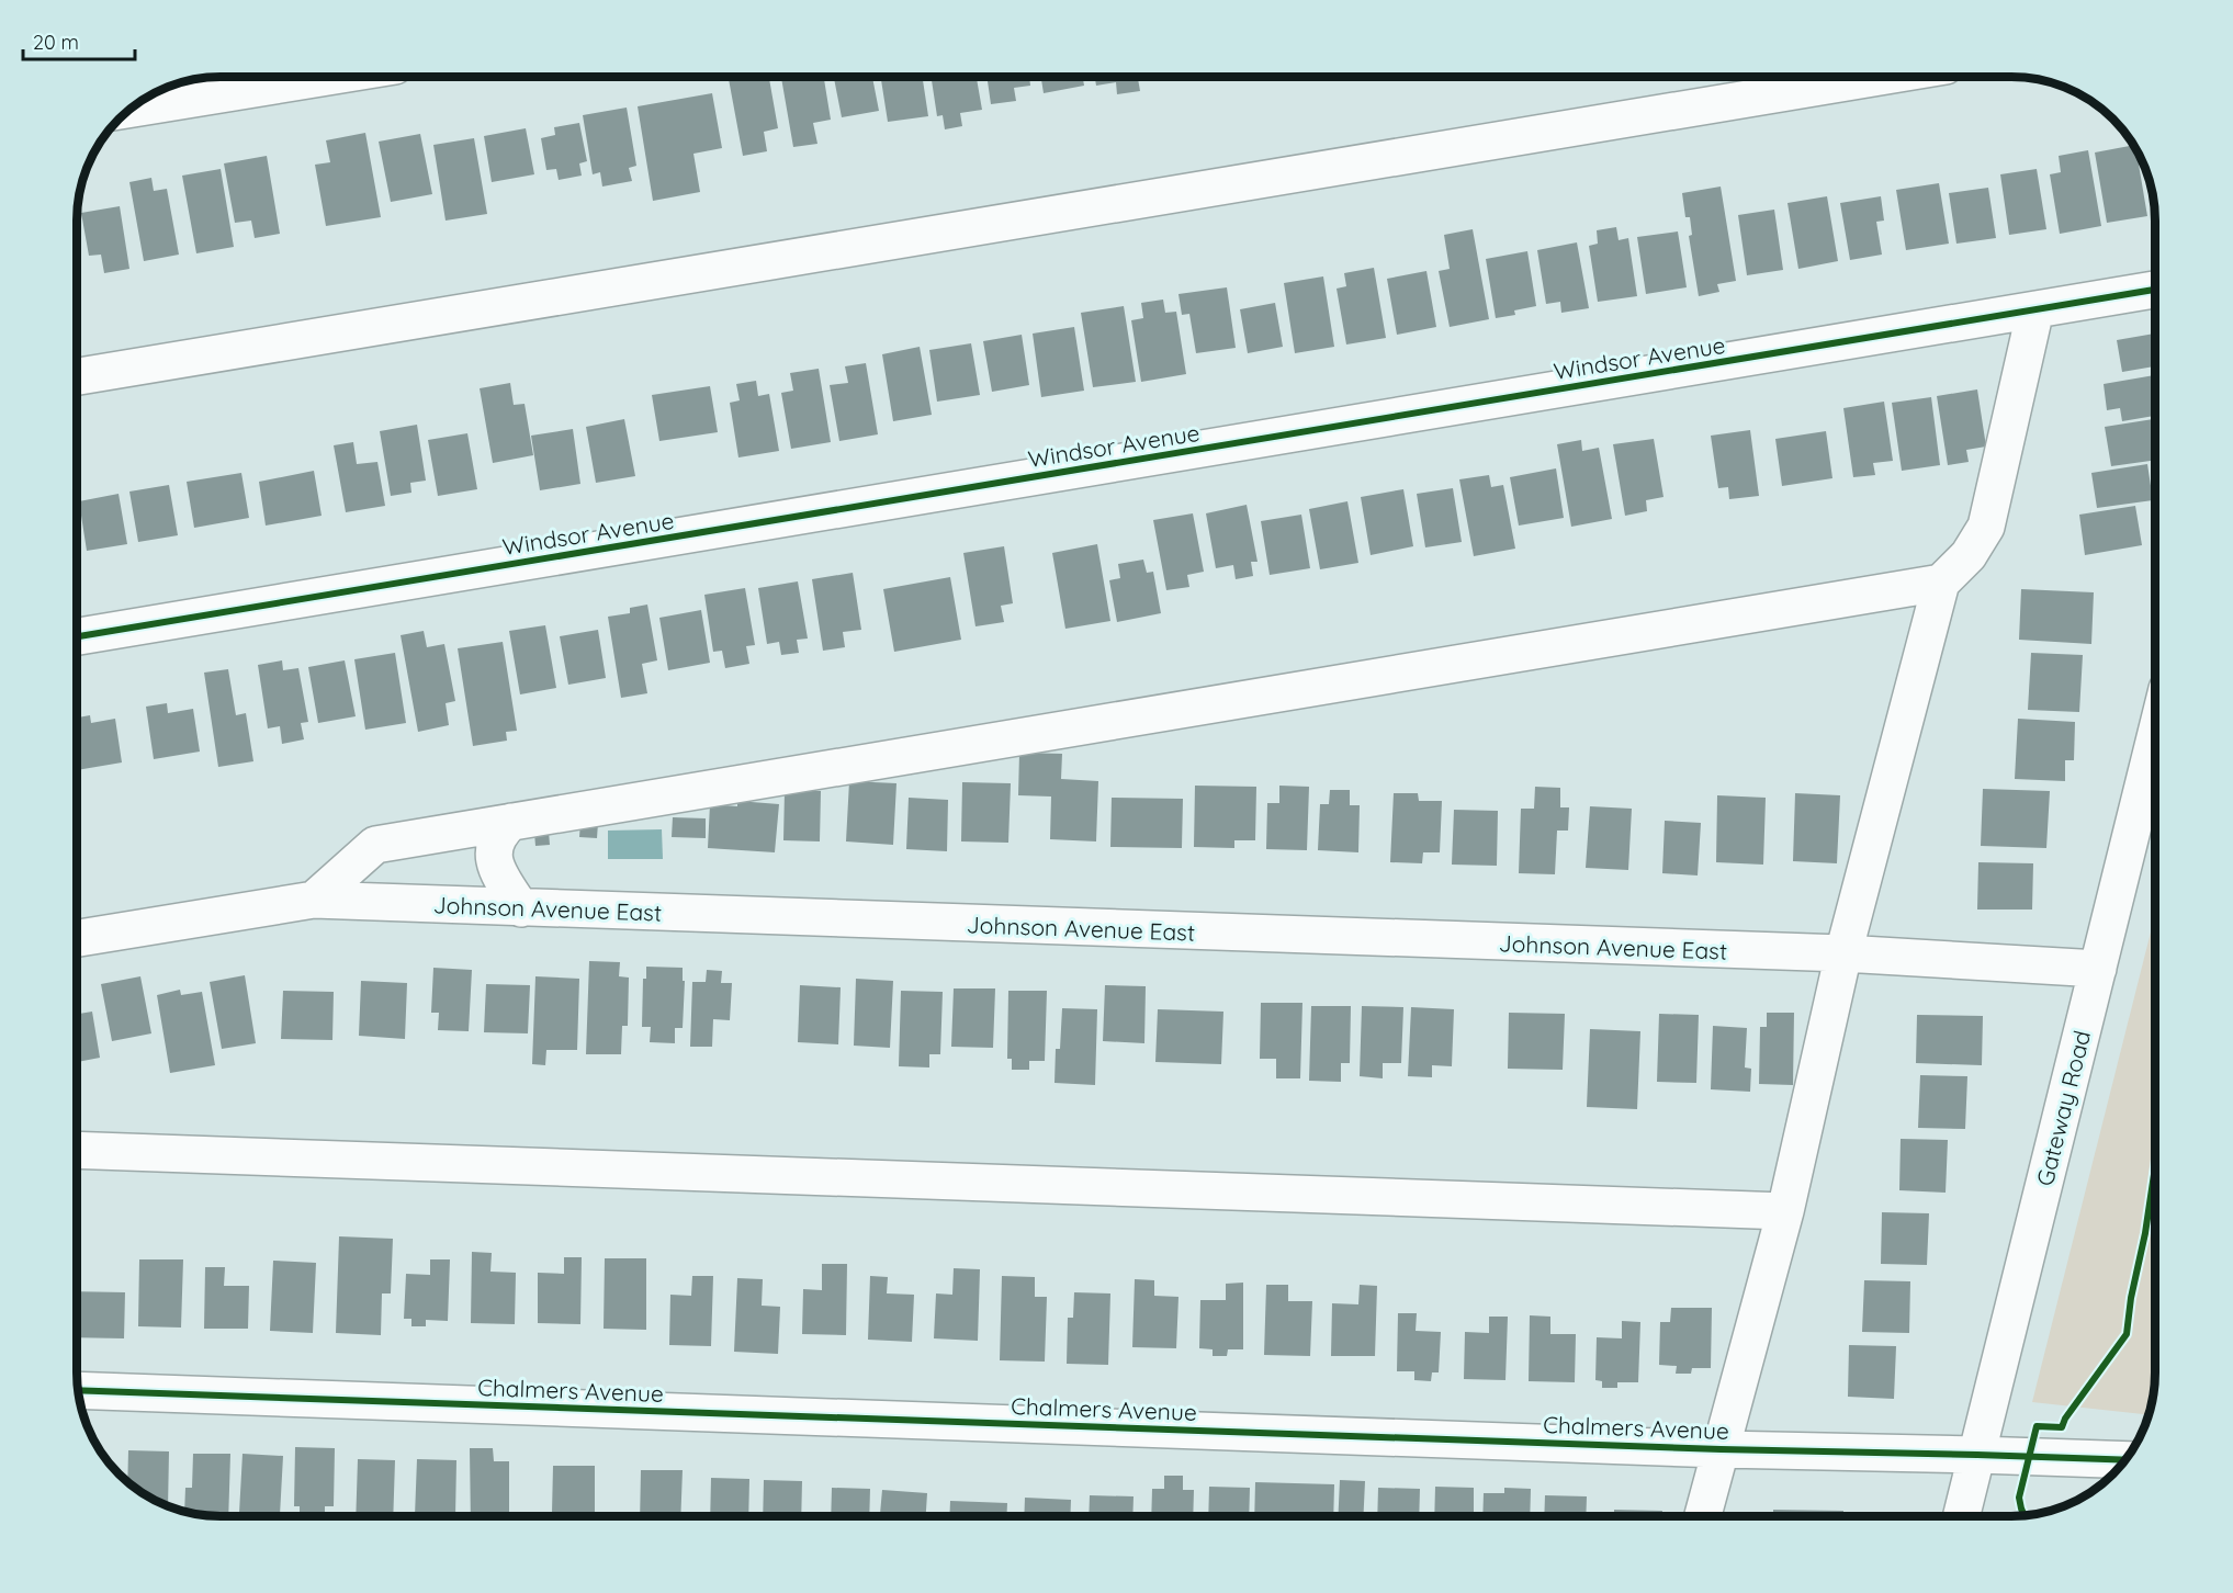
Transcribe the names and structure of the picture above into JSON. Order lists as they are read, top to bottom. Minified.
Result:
{"streets":{"street":["Windsor Avenue","Johnson Avenue East","Gateway Road","Chalmers Avenue"]},"crossings":[["Johnson Avenue East","Gateway Road"],["Gateway Road","Chalmers Avenue"]],"scale_bar":"20 m"}
